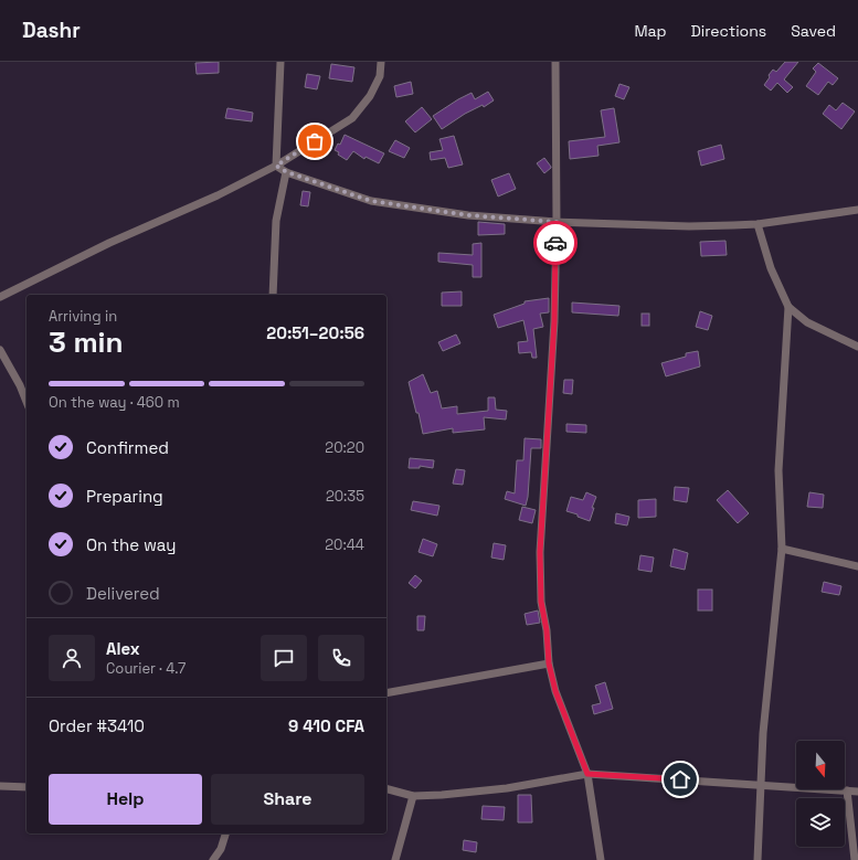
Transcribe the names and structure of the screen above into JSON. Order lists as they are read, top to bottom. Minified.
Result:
{"north":"bottom","page":{"header":"Dashr","nav":["Map","Directions","Saved"],"heading":["3 min","Arriving in","20:51–20:56"],"panel":["Alex","Courier · 4.7","Order #3410","9 410 CFA"],"bar":"On the way · 460 m","list":[["Confirmed","20:20"],["Preparing","20:35"],["On the way","20:44"],"Delivered"],"buttons":["Help","Share"]}}
